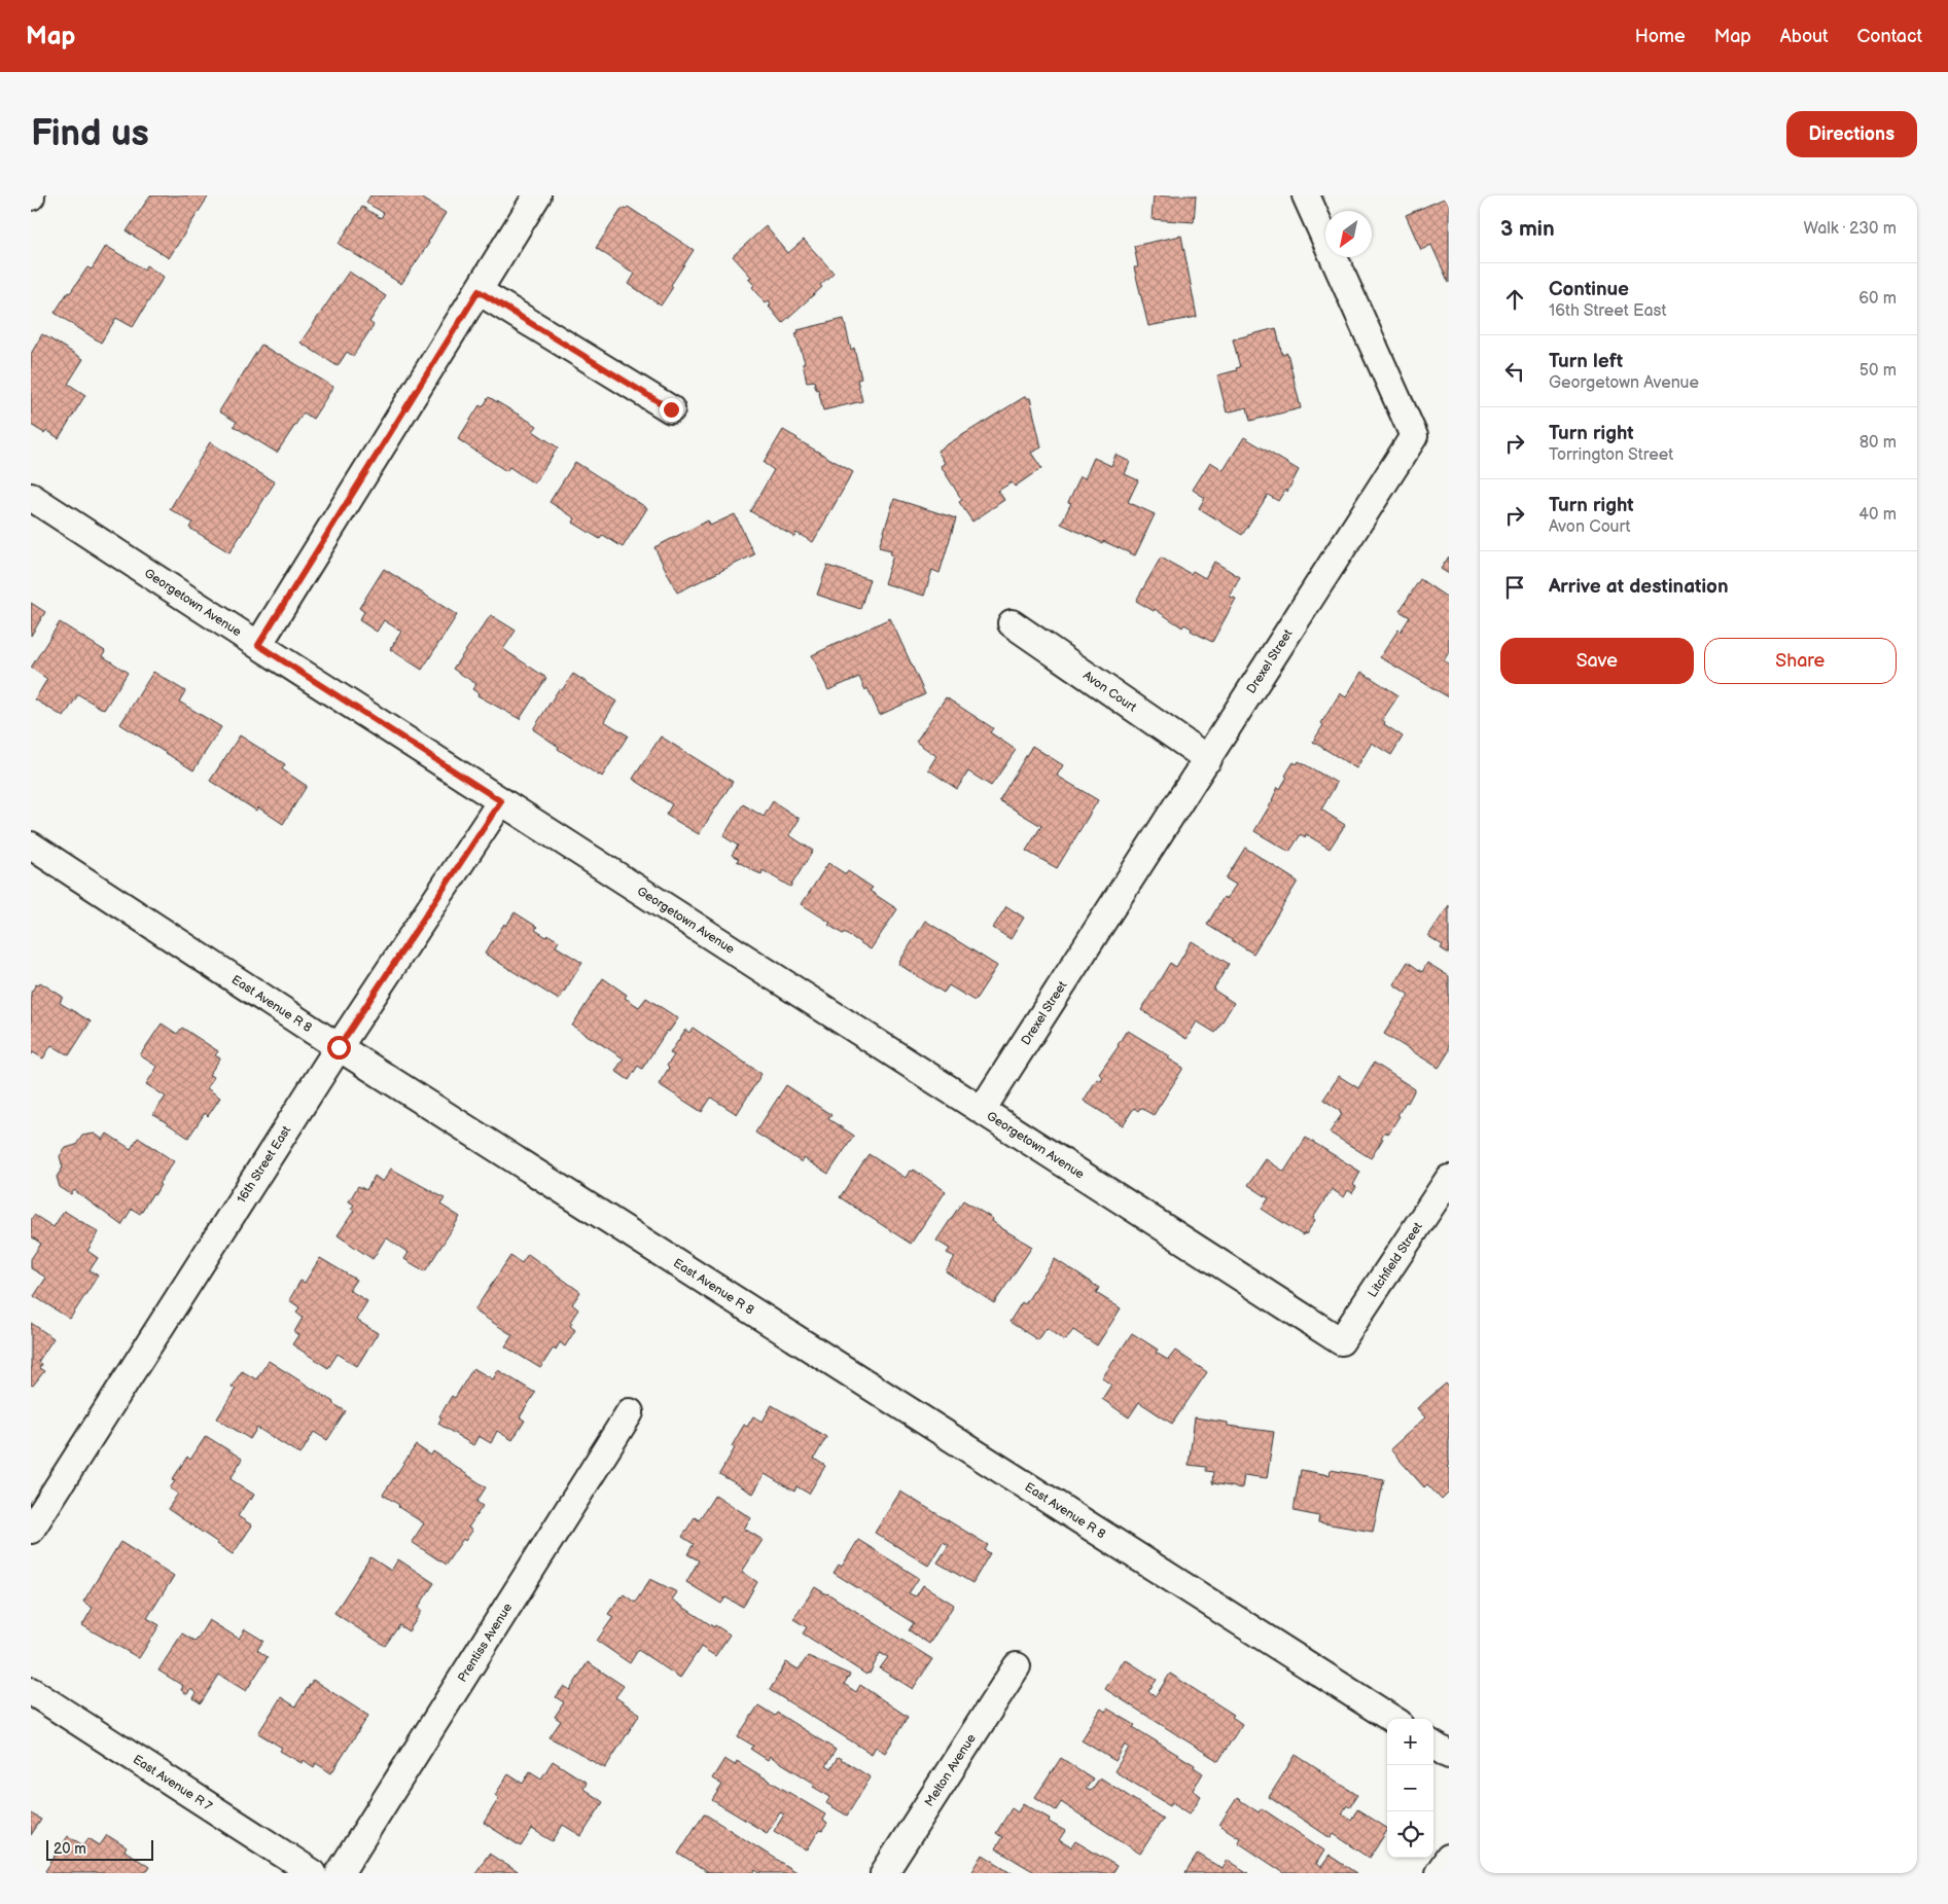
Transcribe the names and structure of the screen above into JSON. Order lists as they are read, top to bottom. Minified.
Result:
{"streets":{"street":["Georgetown Avenue","Drexel Street","Avon Court","East Avenue R 8","16th Street East","Litchfield Street","Prentiss Avenue","Melton Avenue","East Avenue R 7"]},"crossings":[["Georgetown Avenue","Drexel Street"],["Georgetown Avenue","16th Street East"],["Georgetown Avenue","Litchfield Street"],["Drexel Street","Avon Court"],["East Avenue R 8","16th Street East"]],"scale_bar":"20 m","north":"bottom left","page":{"header":"Map","nav":["Home","Map","About","Contact"],"buttons":["Directions",["Save","Share"]],"title":"Find us","heading":["3 min","Walk · 230 m"],"list":[["Continue","16th Street East","60 m"],["Turn left","Georgetown Avenue","50 m"],["Turn right","Torrington Street","80 m"],["Turn right","Avon Court","40 m"],"Arrive at destination"],"map_buttons":["+","−"],"scale":"20 m"}}
